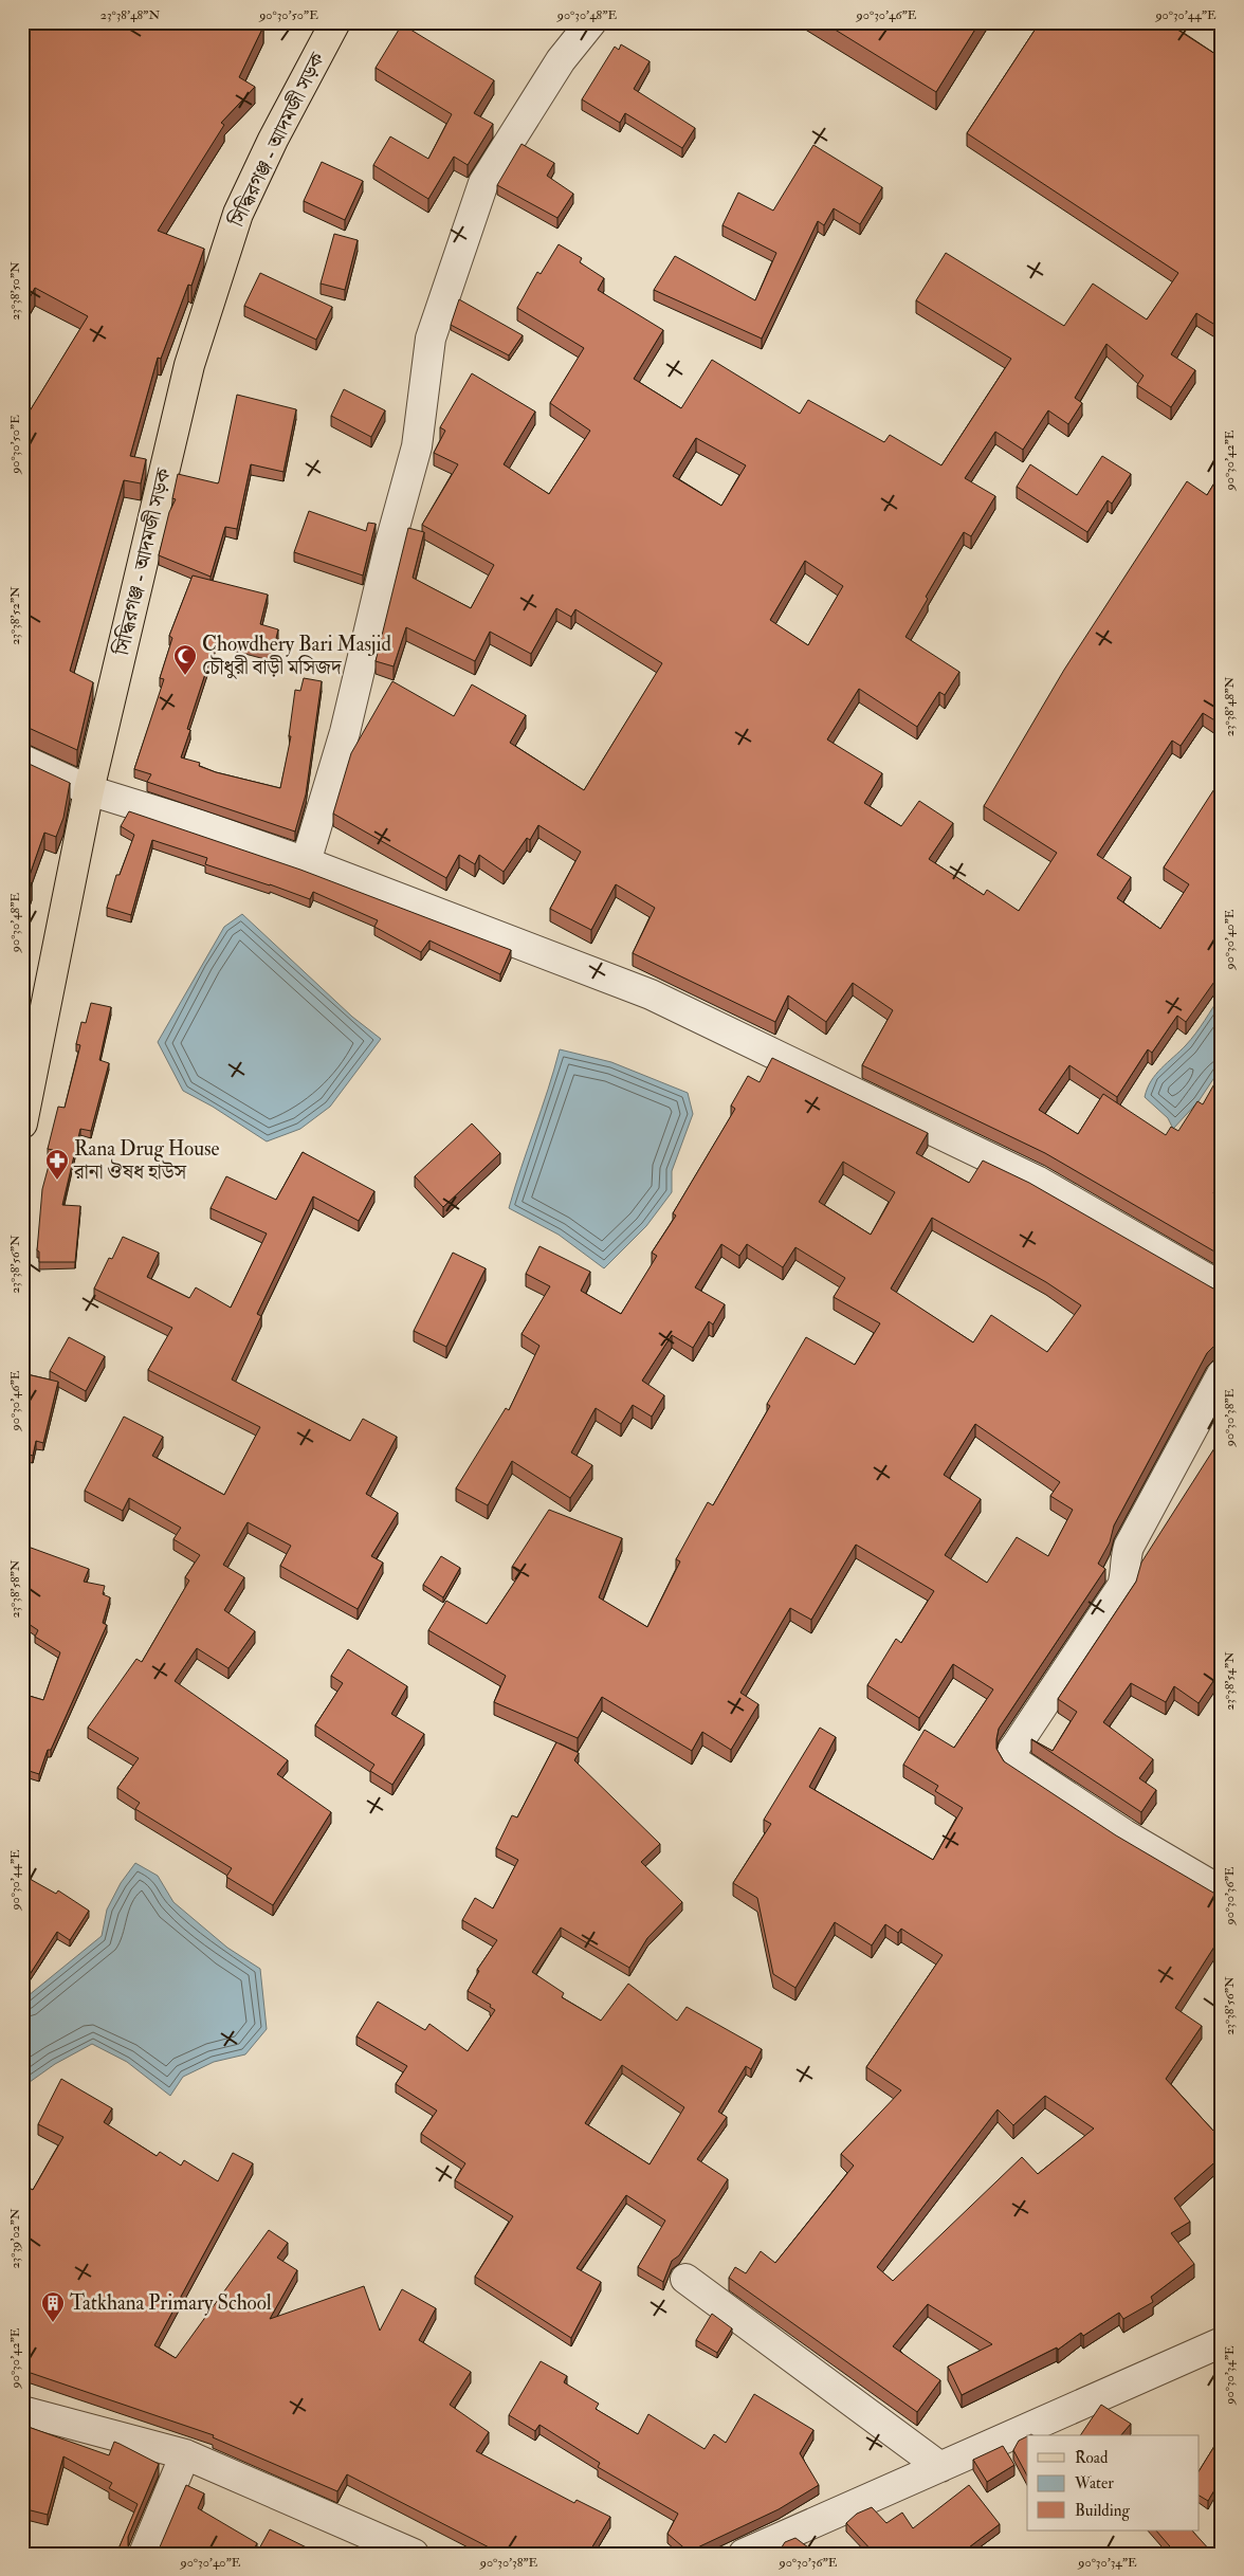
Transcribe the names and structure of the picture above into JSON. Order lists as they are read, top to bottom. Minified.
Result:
{"streets":{"main road":["সিদ্ধিরগঞ্জ - আদমজী সড়ক"]},"places":{"mosque":["Chowdhery Bari Masjid চৌধুরী বাড়ী মসিজদ"],"pharmacy":["Rana Drug House রানা ঔষধ হাউস"],"building":["Tatkhana Primary School"]},"legend":["Road","Water","Building"],"coordinates":["23°38'48\"N","90°30'50\"E","90°30'48\"E","90°30'46\"E","90°30'44\"E","23°38'50\"N","90°30'42\"E","23°38'52\"N","90°30'40\"E","23°38'56\"N","90°30'38\"E","23°38'58\"N","23°38'54\"N","90°30'36\"E","23°39'02\"N","90°30'34\"E"]}
